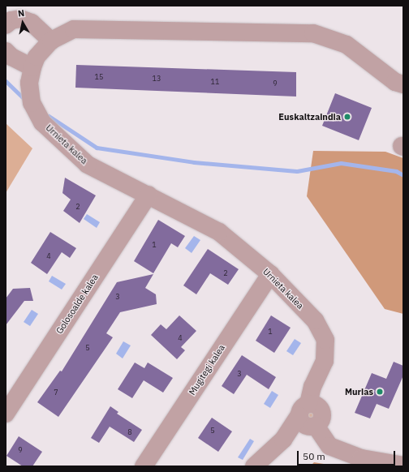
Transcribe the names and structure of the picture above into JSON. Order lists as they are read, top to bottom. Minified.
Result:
{"streets":{"street":["Urnieta kalea","Golosoalde kalea","Mugitegi kalea"]},"crossings":[["Urnieta kalea","Golosoalde kalea"],["Urnieta kalea","Mugitegi kalea"]],"places":["Euskaltzaindia","Murias"],"house_numbers":["15","13","11","9","2","1","4","2","3","1","4","5","3","7","5","8","9"],"scale_bar":"50 m","north":"top"}
